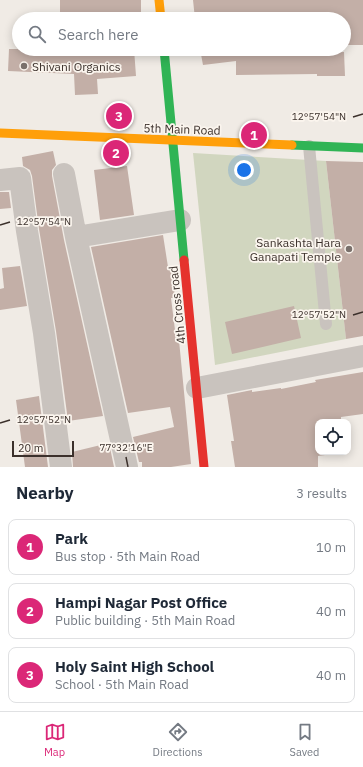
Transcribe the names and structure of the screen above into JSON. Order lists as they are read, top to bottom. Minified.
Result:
{"streets":{"main road":["5th Main Road","4th Cross road"]},"crossings":[["5th Main Road","4th Cross road"]],"places":["Shivani Organics","Sankashta Hara Ganapati Temple"],"scale_bar":"20 m","page":{"search":"Search here","pins":["3","1","2"],"scale":"20 m","heading":["Nearby","3 results"],"list":[{"mark":"1","name":"Park","note":"Bus stop · 5th Main Road","value":"10 m"},{"mark":"2","name":"Hampi Nagar Post Office","note":"Public building · 5th Main Road","value":"40 m"},{"mark":"3","name":"Holy Saint High School","note":"School · 5th Main Road","value":"40 m"}],"nav":["Map","Directions","Saved"]},"coordinates":["12°57'54\"N","12°57'52\"N","77°32'16\"E"]}
